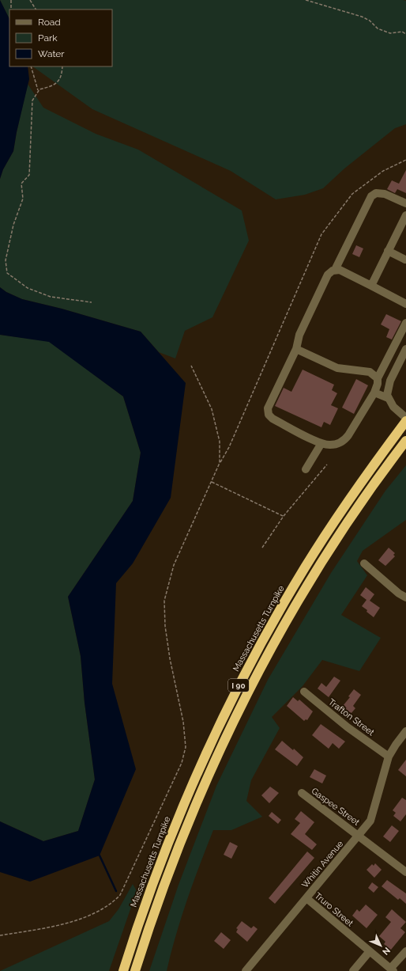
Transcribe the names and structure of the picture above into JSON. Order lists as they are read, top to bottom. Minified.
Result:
{"streets":{"highway":["Massachusetts Turnpike","I 90"],"street":["Trafton Street","Gaspee Street","Whitin Avenue","Truro Street"]},"crossings":[["Trafton Street","Whitin Avenue"],["Gaspee Street","Whitin Avenue"],["Whitin Avenue","Truro Street"]],"legend":["Road","Park","Water"],"north":"bottom right"}
